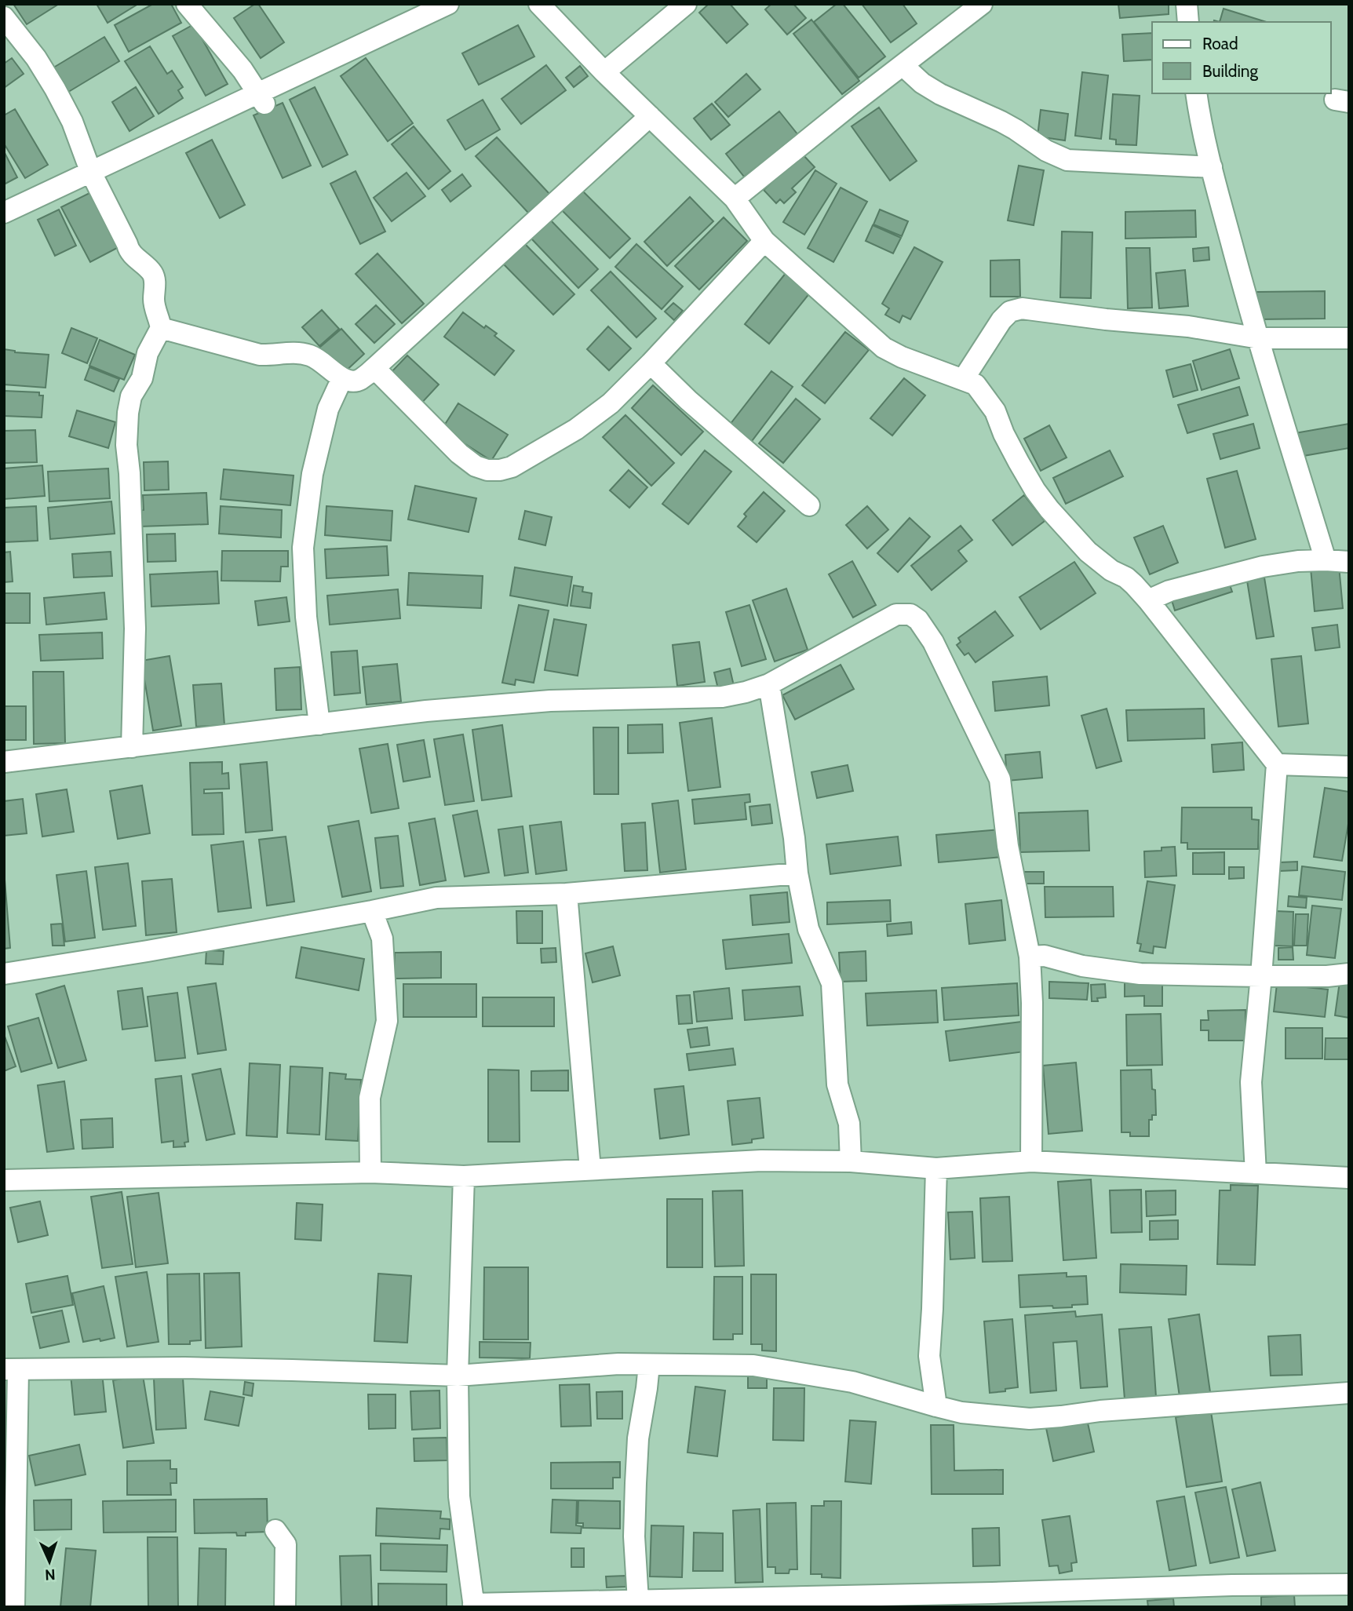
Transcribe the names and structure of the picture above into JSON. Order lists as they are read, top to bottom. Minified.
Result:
{"legend":["Road","Building"],"north":"bottom"}
